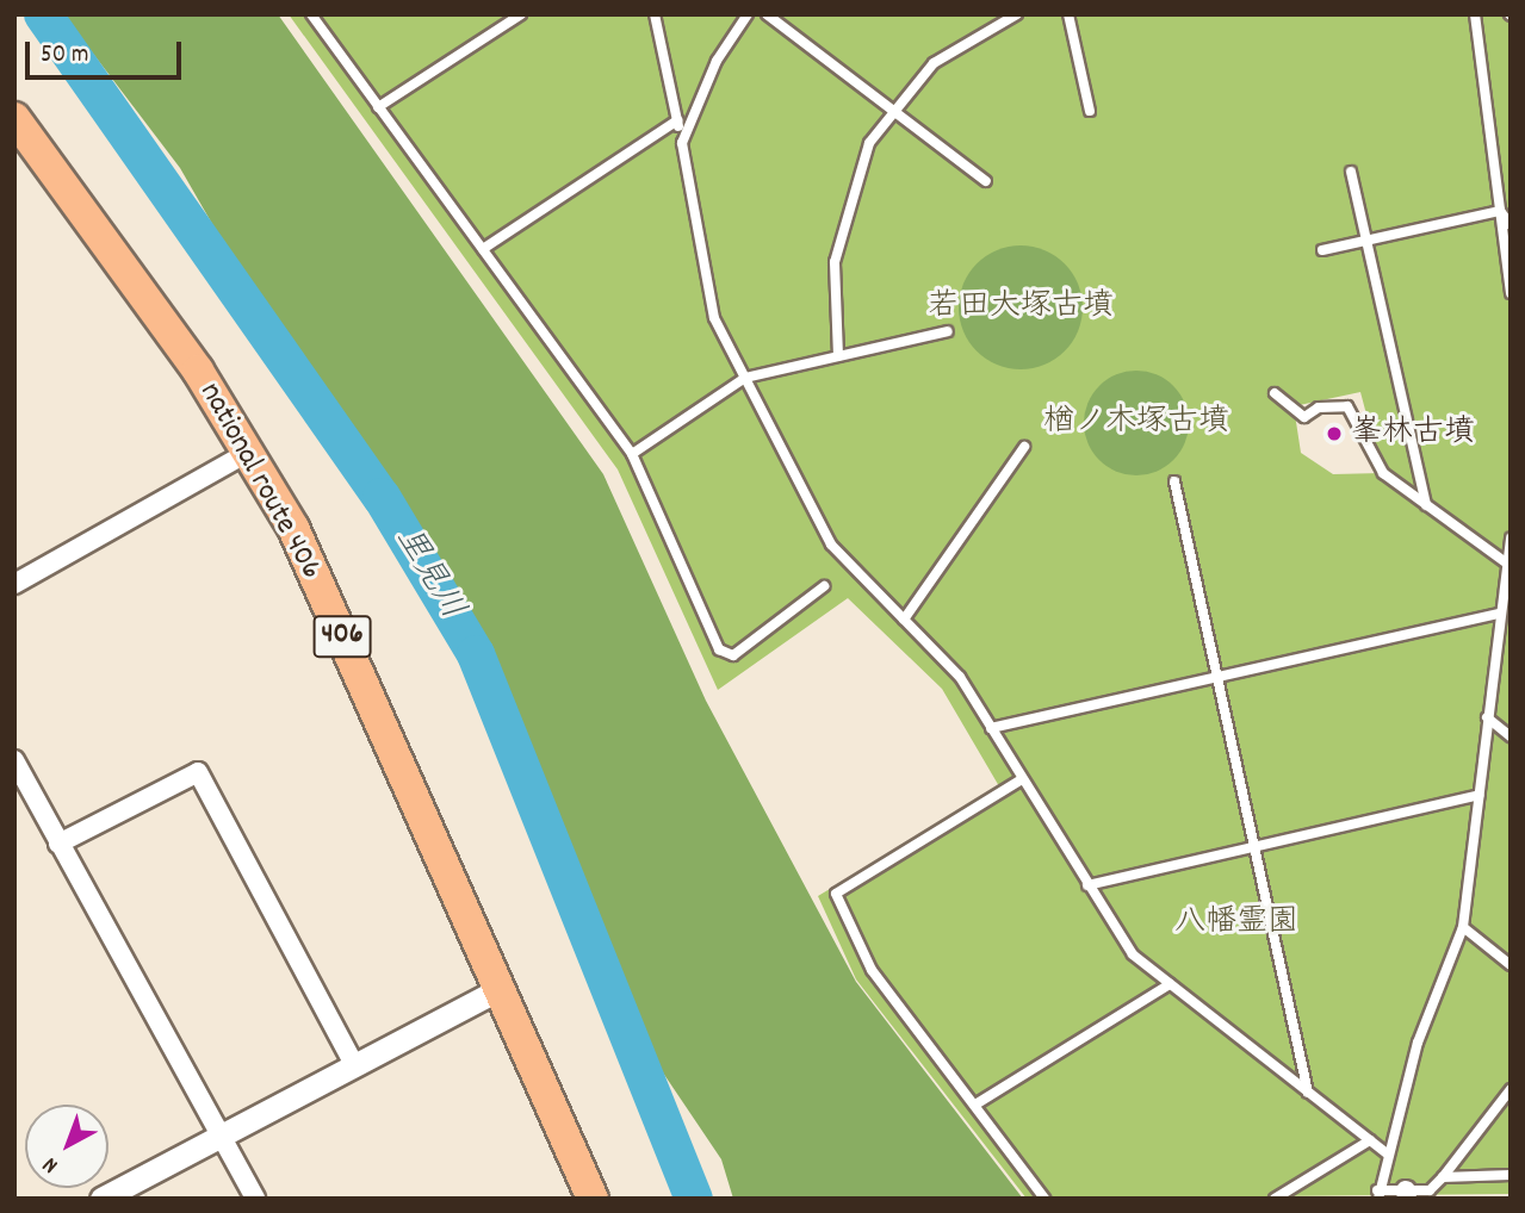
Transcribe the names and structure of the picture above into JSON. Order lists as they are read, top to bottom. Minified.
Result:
{"streets":{"highway":["national route 406","406"]},"water":["里見川"],"parks":["若田大塚古墳","楢ノ木塚古墳","八幡霊園"],"places":["峯林古墳"],"scale_bar":"50 m","north":"bottom left"}
